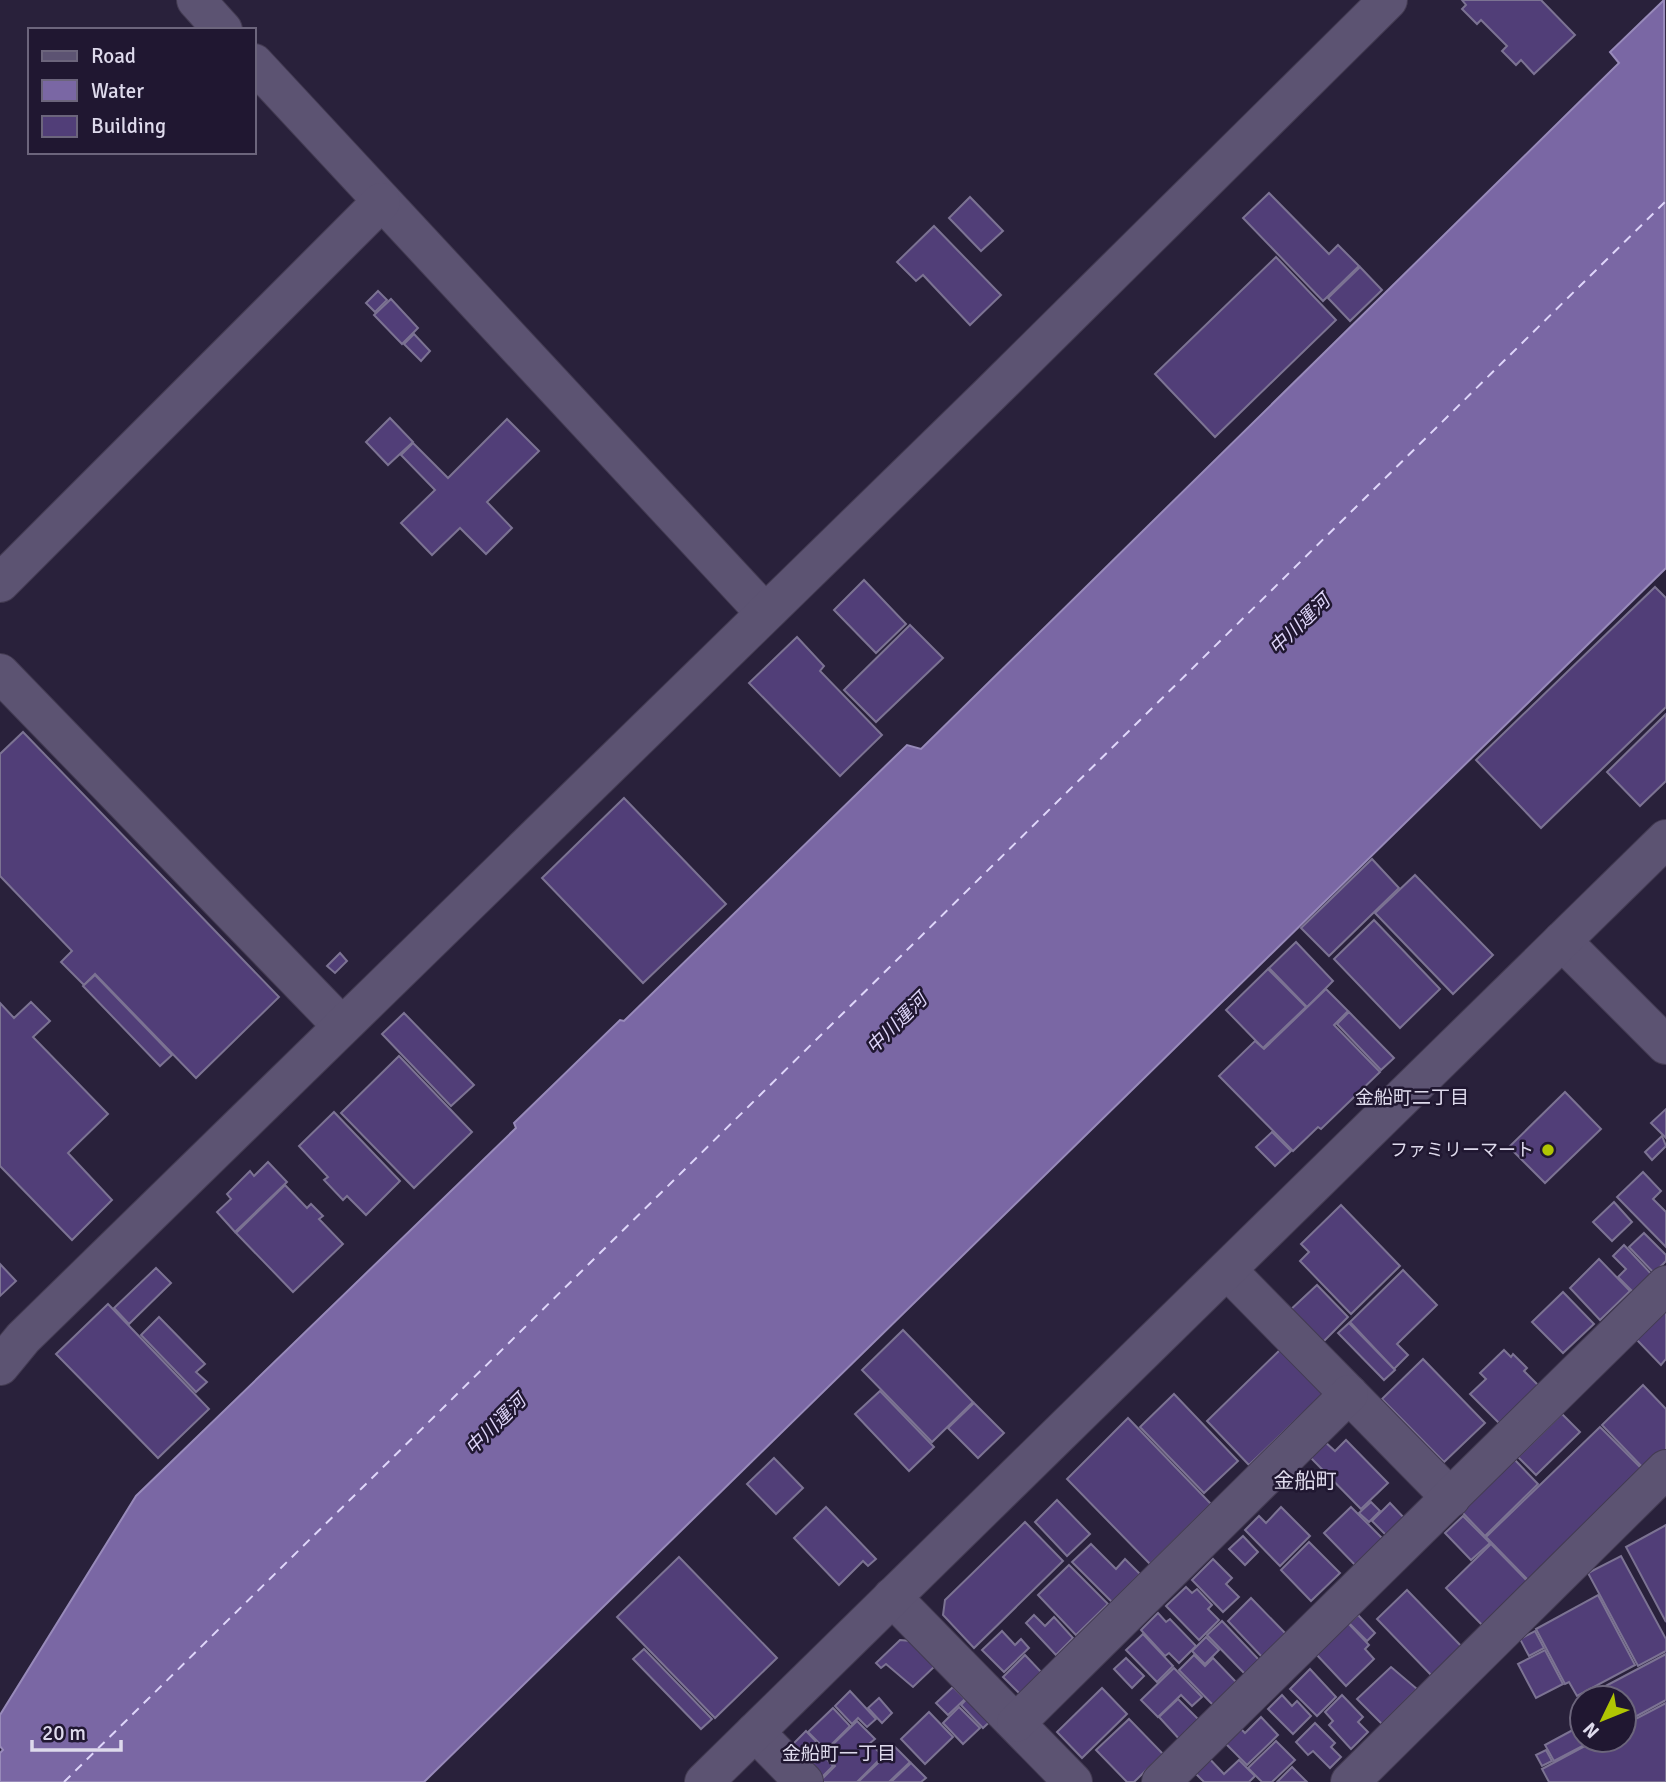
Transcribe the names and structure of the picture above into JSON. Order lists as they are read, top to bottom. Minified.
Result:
{"districts":["金船町二丁目","金船町","金船町一丁目"],"water":["中川運河"],"places":["ファミリーマート"],"legend":["Road","Water","Building"],"scale_bar":"20 m","north":"bottom left"}
